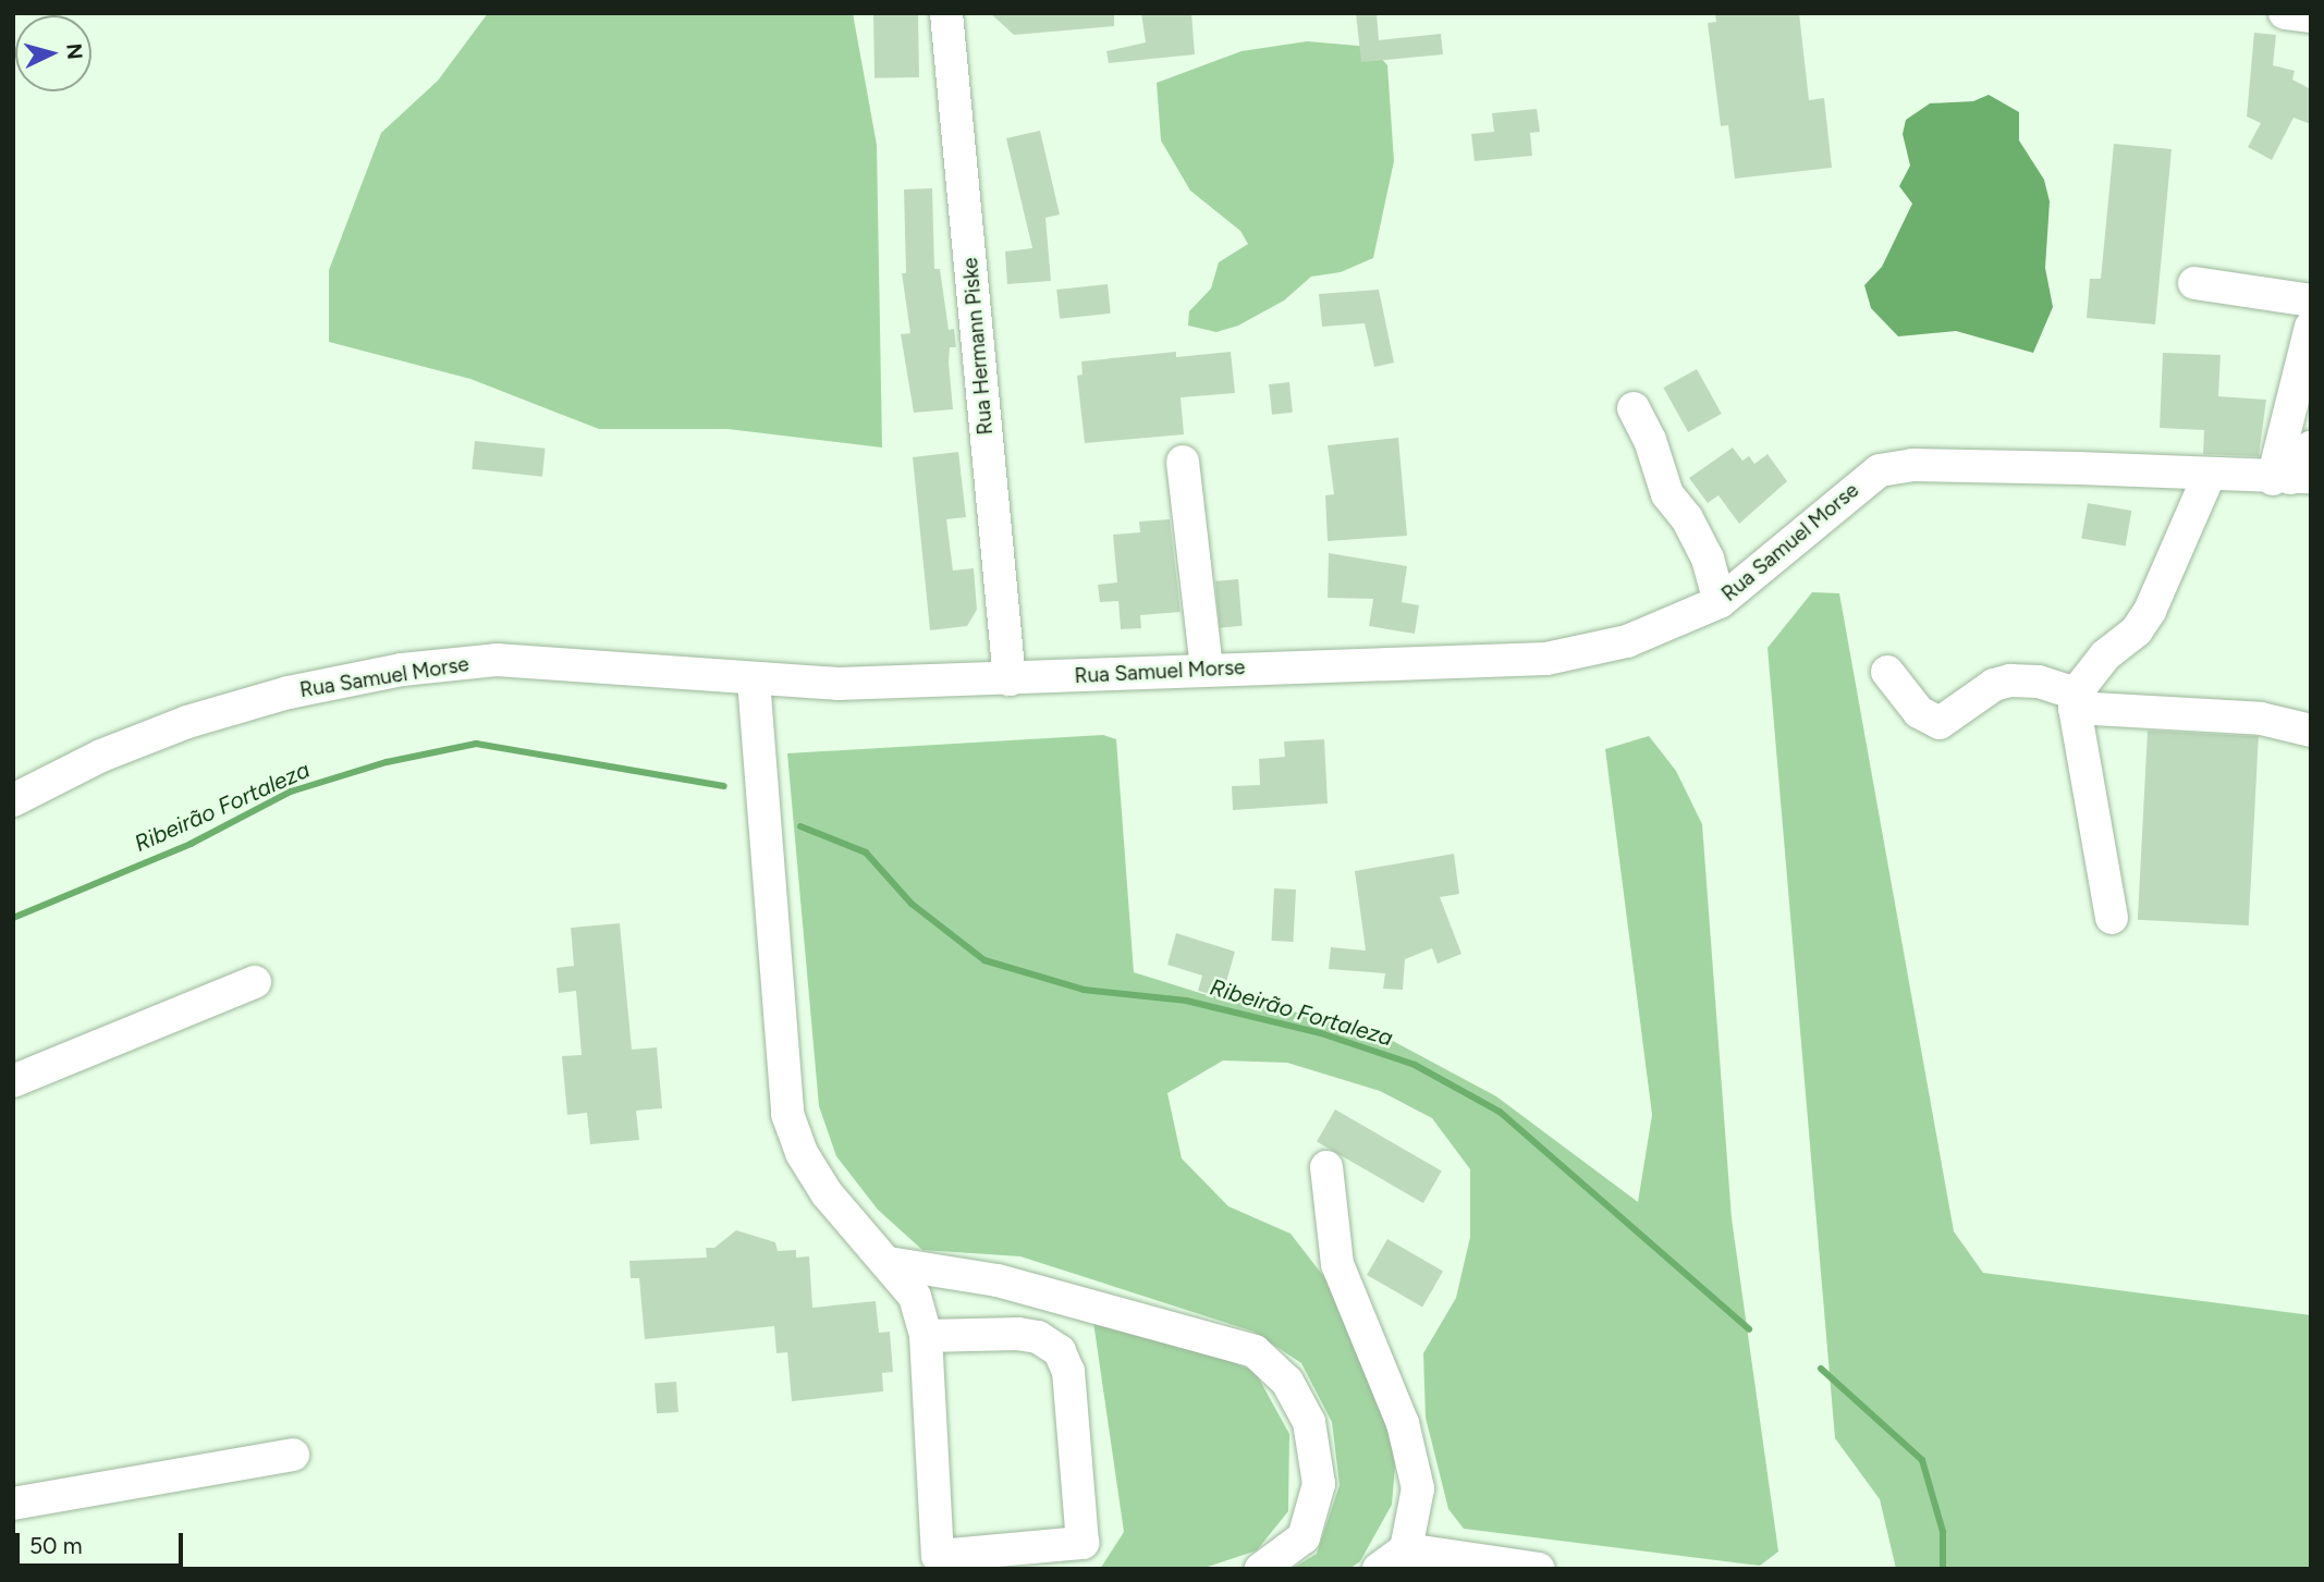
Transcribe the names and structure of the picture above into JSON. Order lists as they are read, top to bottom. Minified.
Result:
{"streets":{"street":["Rua Hermann Piske","Rua Samuel Morse"]},"crossings":[["Rua Hermann Piske","Rua Samuel Morse"]],"water":["Ribeirão Fortaleza"],"scale_bar":"50 m","north":"right"}
